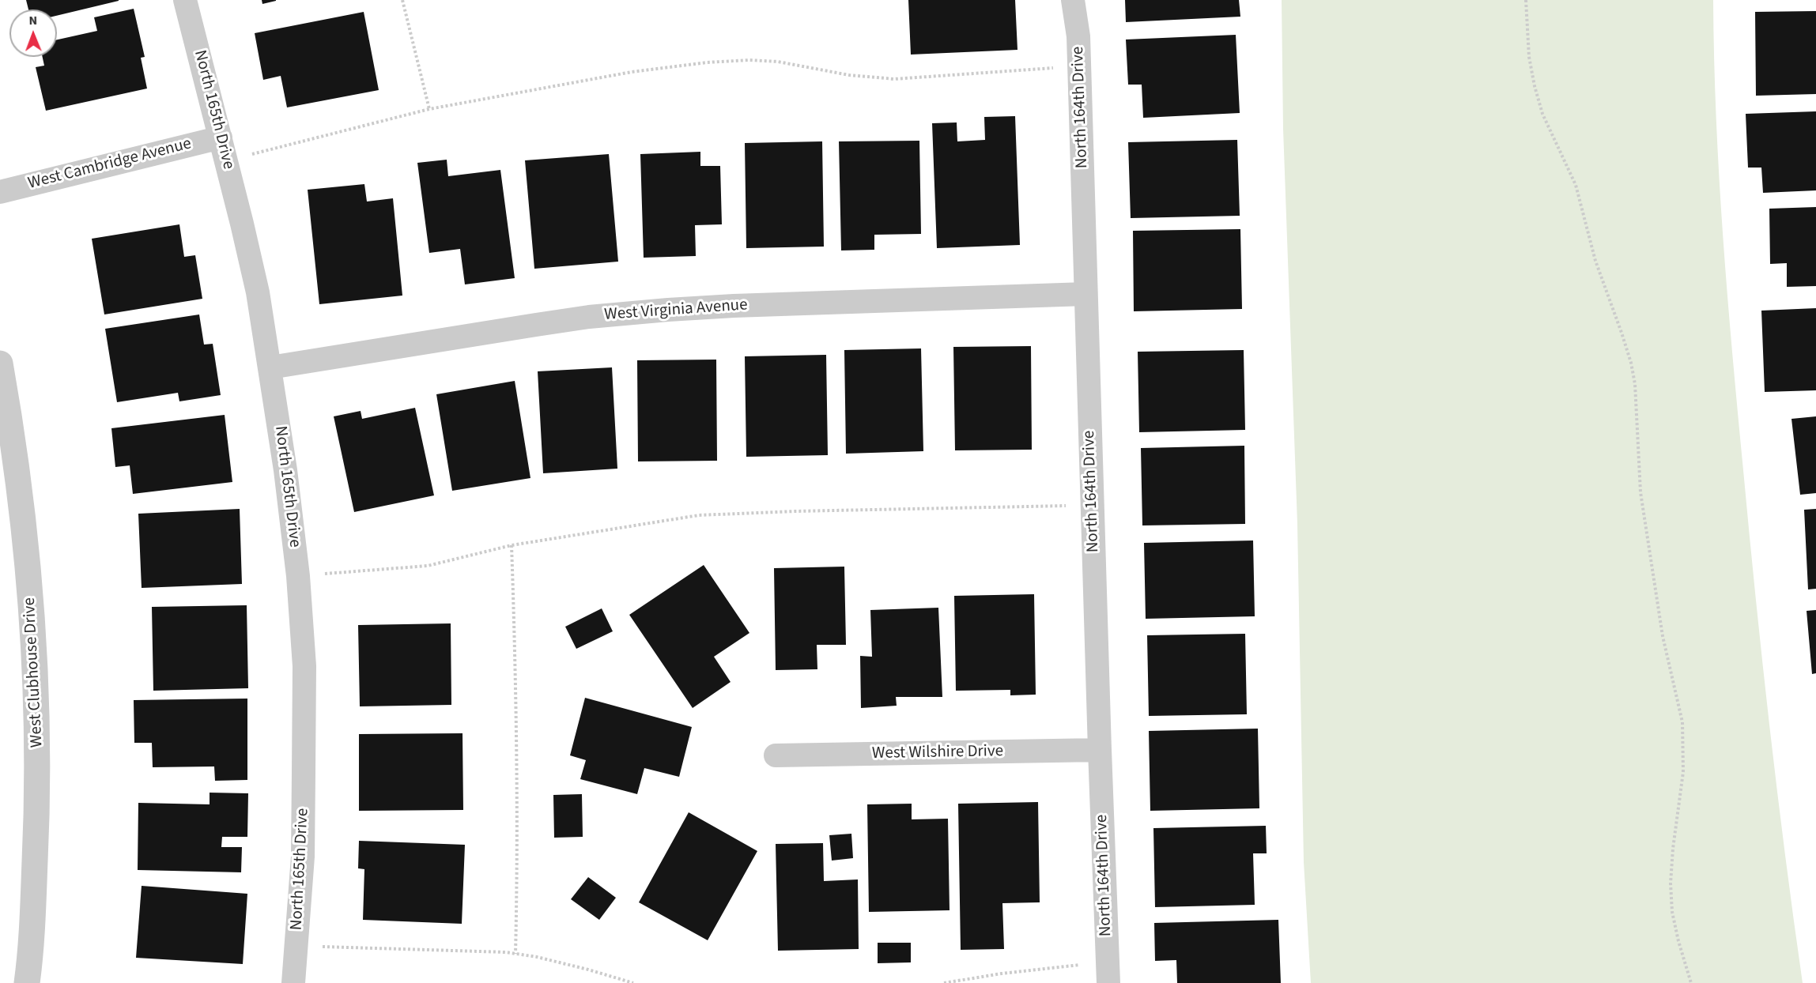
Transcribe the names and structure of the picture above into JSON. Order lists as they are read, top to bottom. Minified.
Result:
{"streets":{"street":["North 164th Drive","North 165th Drive","West Cambridge Avenue","West Virginia Avenue","West Clubhouse Drive","West Wilshire Drive"]},"crossings":[["North 164th Drive","West Virginia Avenue"],["North 164th Drive","West Wilshire Drive"],["North 165th Drive","West Cambridge Avenue"],["North 165th Drive","West Virginia Avenue"]],"north":"top"}
